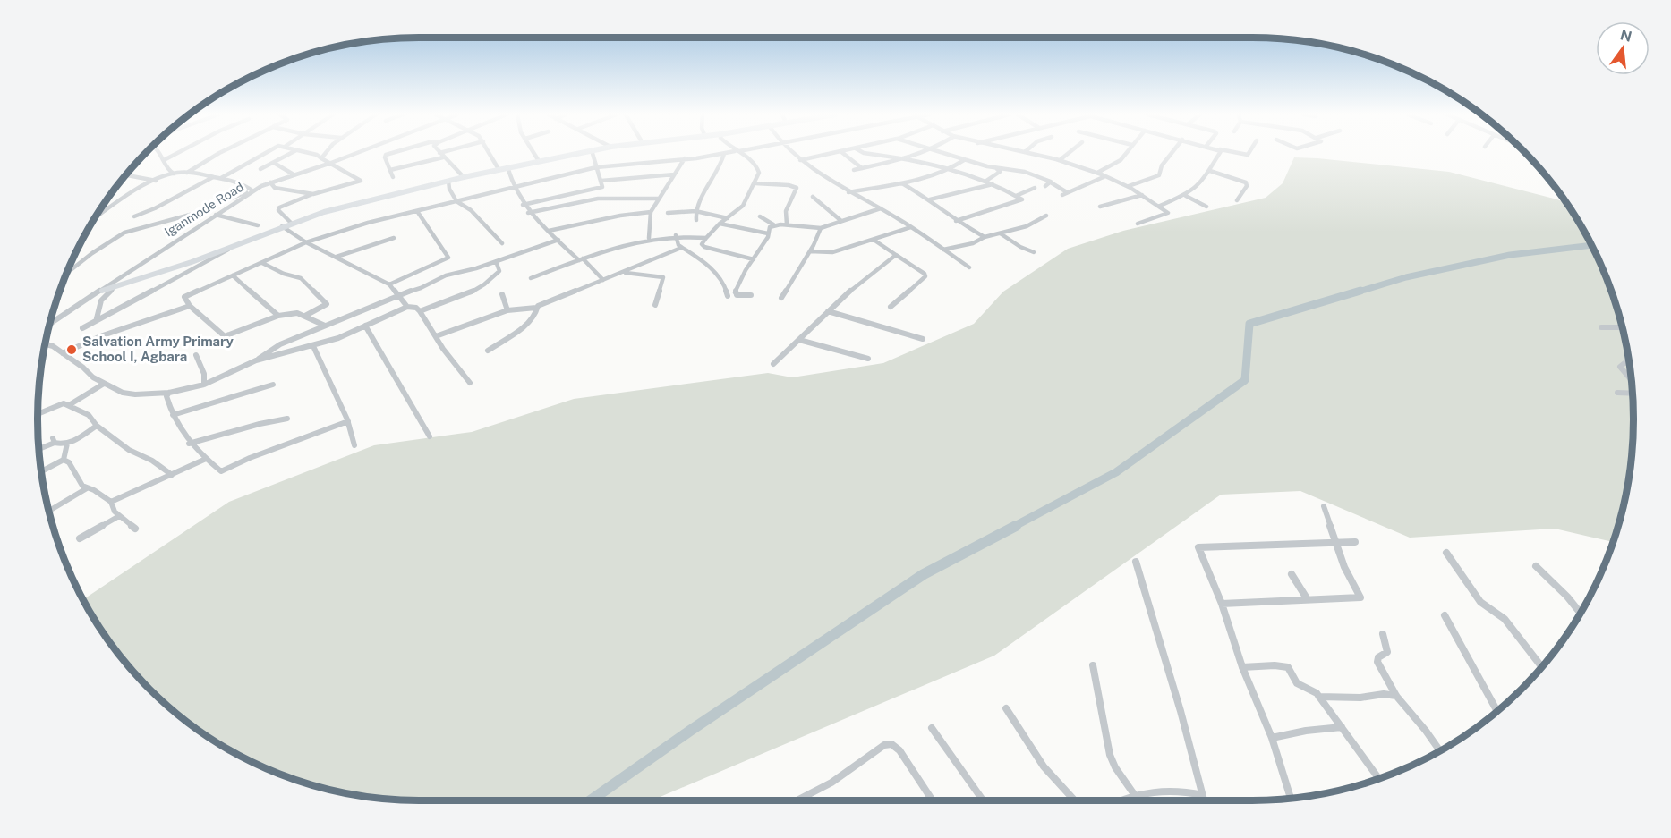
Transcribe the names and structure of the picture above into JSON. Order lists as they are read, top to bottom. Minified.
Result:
{"streets":{"street":["Iganmode Road"]},"places":["Salvation Army Primary School I, Agbara"],"north":"top"}
